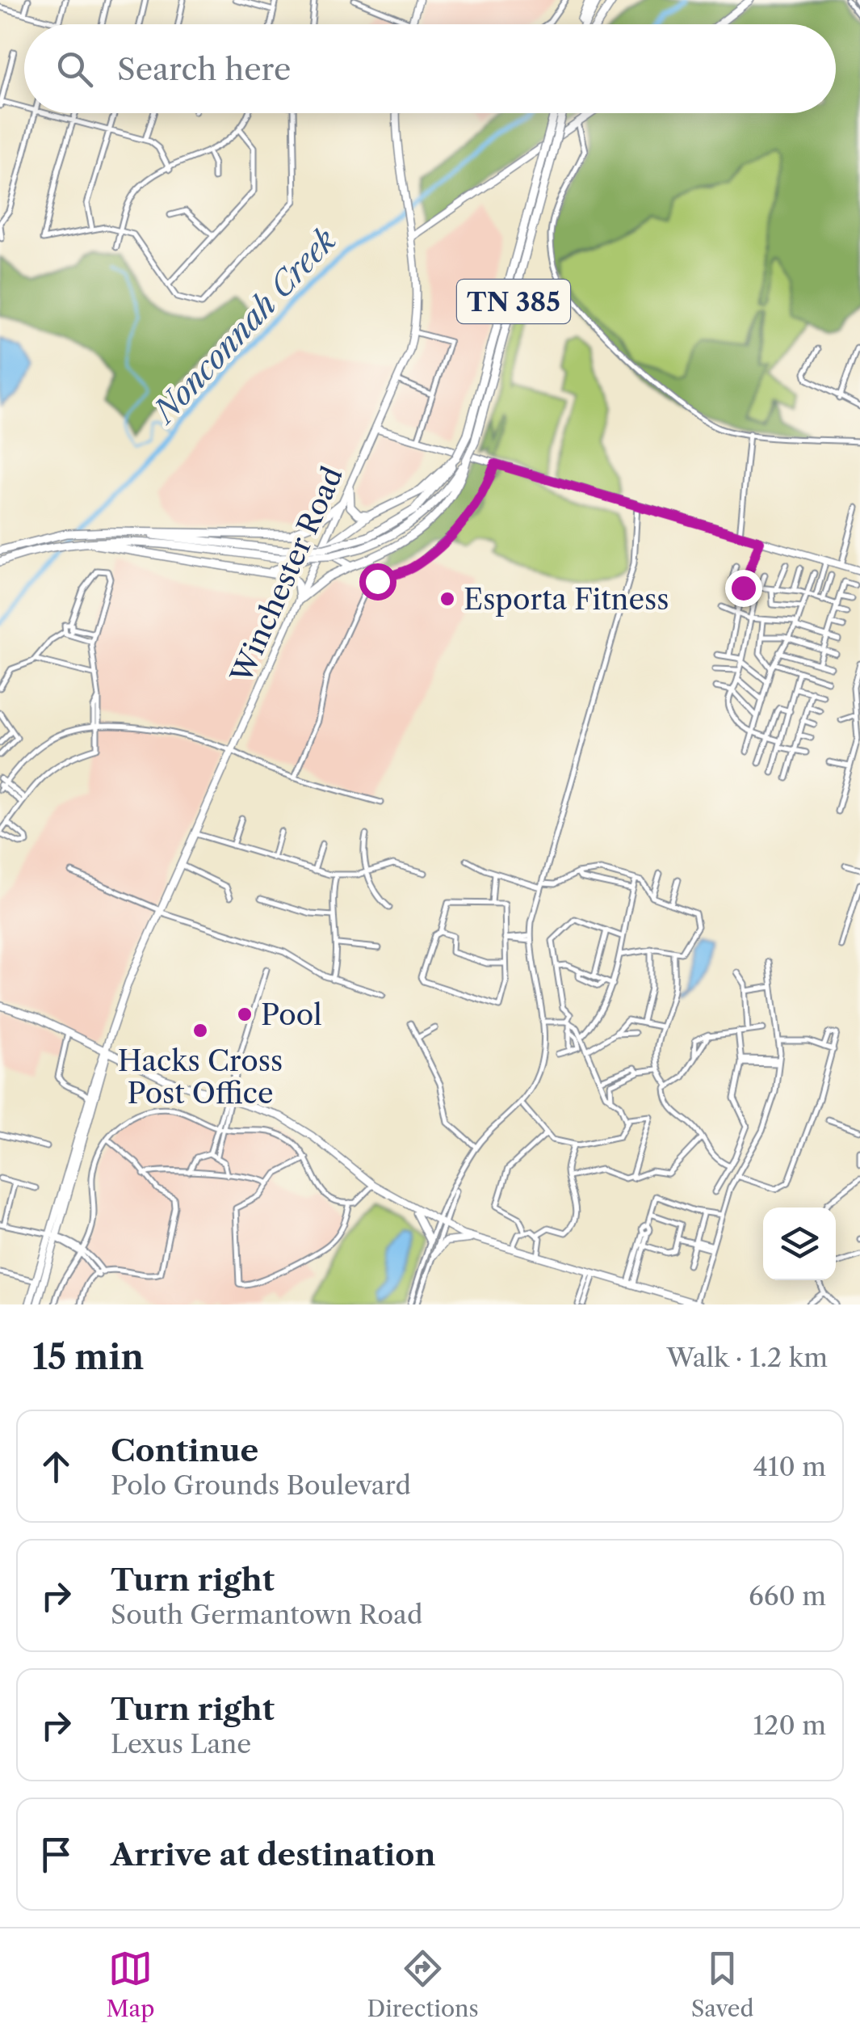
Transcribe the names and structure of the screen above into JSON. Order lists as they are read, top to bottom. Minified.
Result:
{"streets":{"highway":["TN 385"],"main road":["Winchester Road"]},"water":["Nonconnah Creek"],"places":["Esporta Fitness","Pool","Hacks Cross Post Office"],"page":{"search":"Search here","heading":["15 min","Walk · 1.2 km"],"list":[["Continue","Polo Grounds Boulevard","410 m"],["Turn right","South Germantown Road","660 m"],["Turn right","Lexus Lane","120 m"],"Arrive at destination"],"nav":["Map","Directions","Saved"]}}
